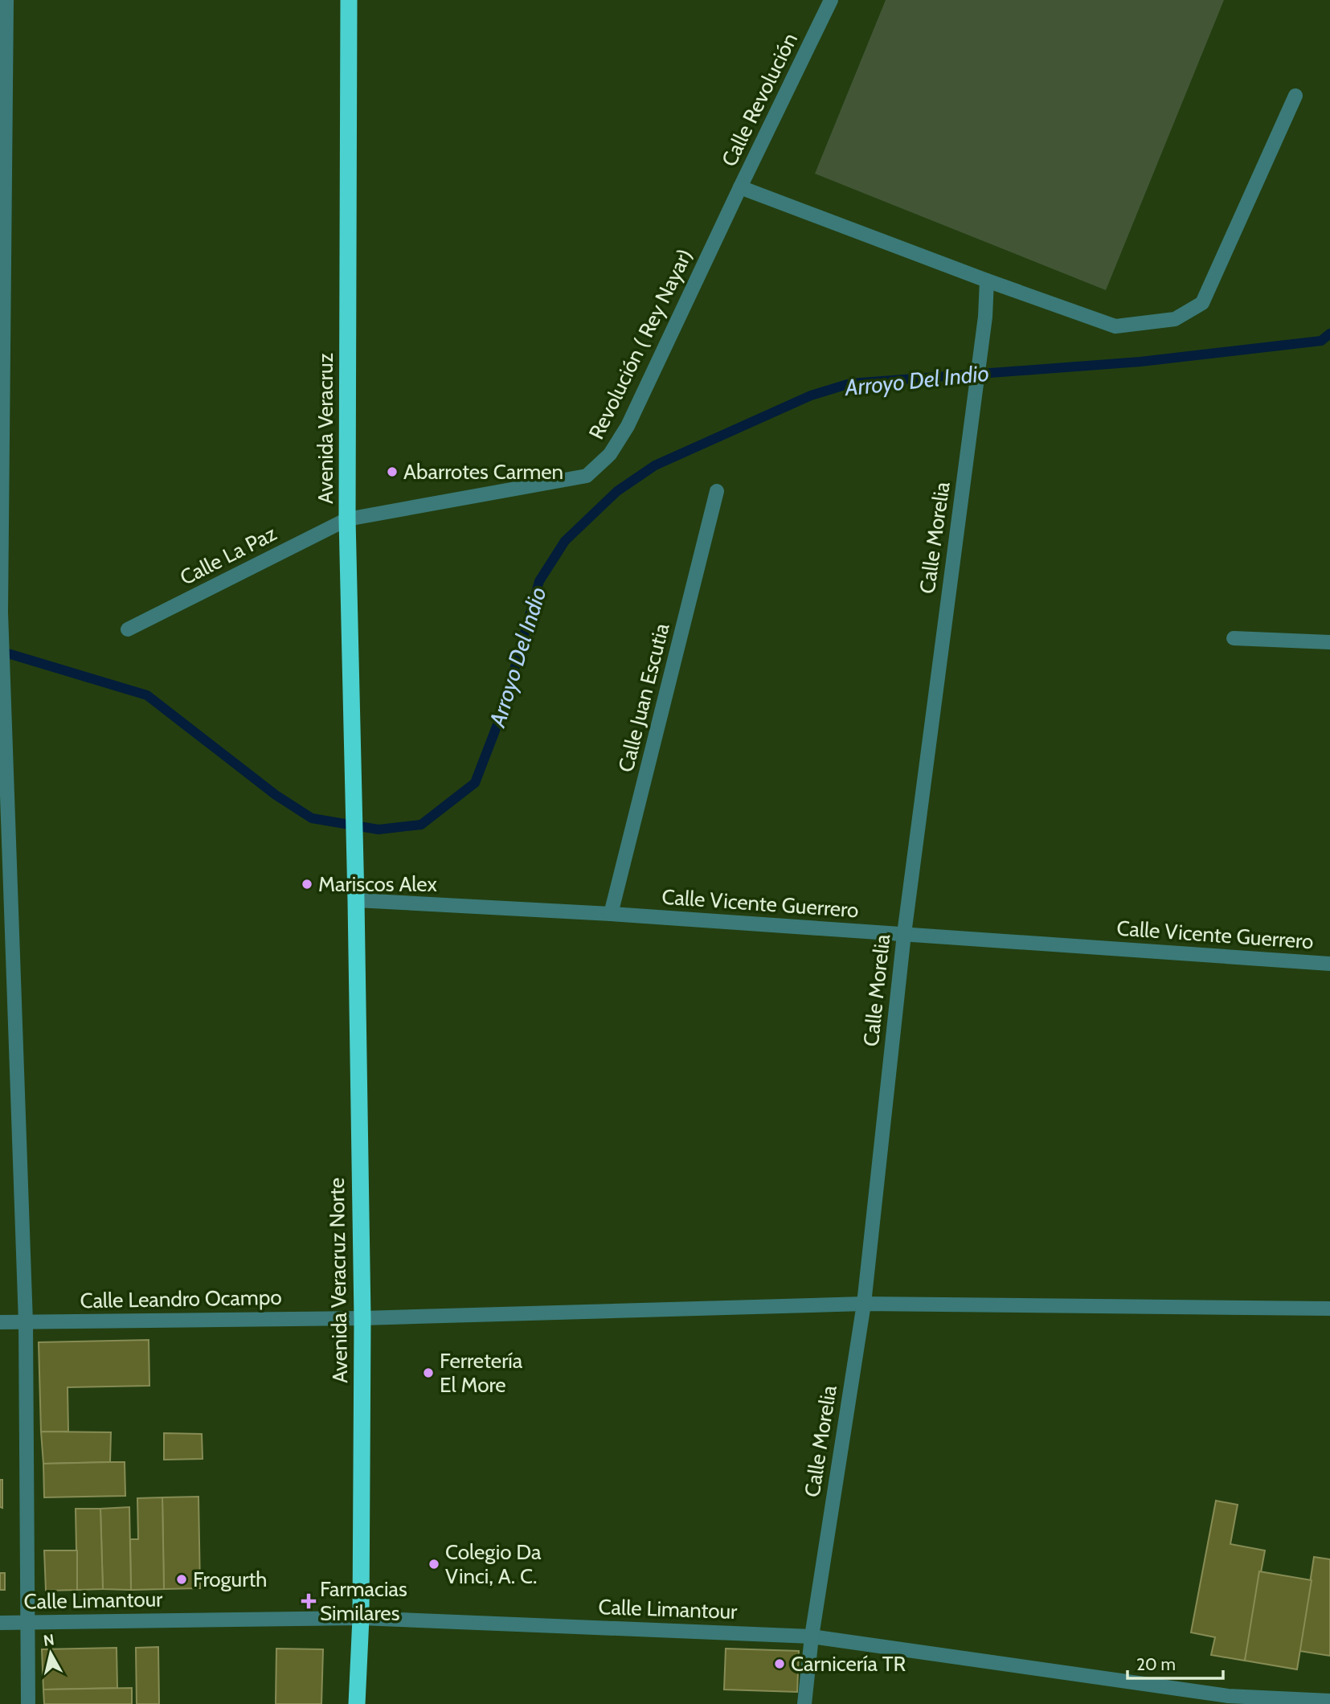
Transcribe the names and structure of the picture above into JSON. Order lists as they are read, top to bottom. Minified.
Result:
{"streets":{"highway":["Avenida Veracruz","Avenida Veracruz Norte"],"street":["Calle Revolución","Revolución ( Rey Nayar)","Calle Morelia","Calle La Paz","Calle Juan Escutia","Calle Vicente Guerrero","Calle Leandro Ocampo","Calle Limantour"]},"crossings":[["Calle Revolución","Revolución ( Rey Nayar)"],["Revolución ( Rey Nayar)","Avenida Veracruz"],["Revolución ( Rey Nayar)","Calle La Paz"],["Avenida Veracruz","Calle La Paz"],["Avenida Veracruz","Avenida Veracruz Norte"],["Calle Morelia","Calle Vicente Guerrero"],["Calle Morelia","Calle Leandro Ocampo"],["Calle Morelia","Calle Limantour"],["Calle Juan Escutia","Calle Vicente Guerrero"],["Calle Vicente Guerrero","Avenida Veracruz Norte"],["Avenida Veracruz Norte","Calle Leandro Ocampo"],["Avenida Veracruz Norte","Calle Limantour"]],"water":["Arroyo Del Indio"],"places":{"other":["Abarrotes Carmen","Mariscos Alex","Ferretería El More","Colegio Da Vinci, A. C.","Frogurth","Carnicería TR"],"health":["Farmacias Similares"]},"scale_bar":"20 m","north":"top"}
